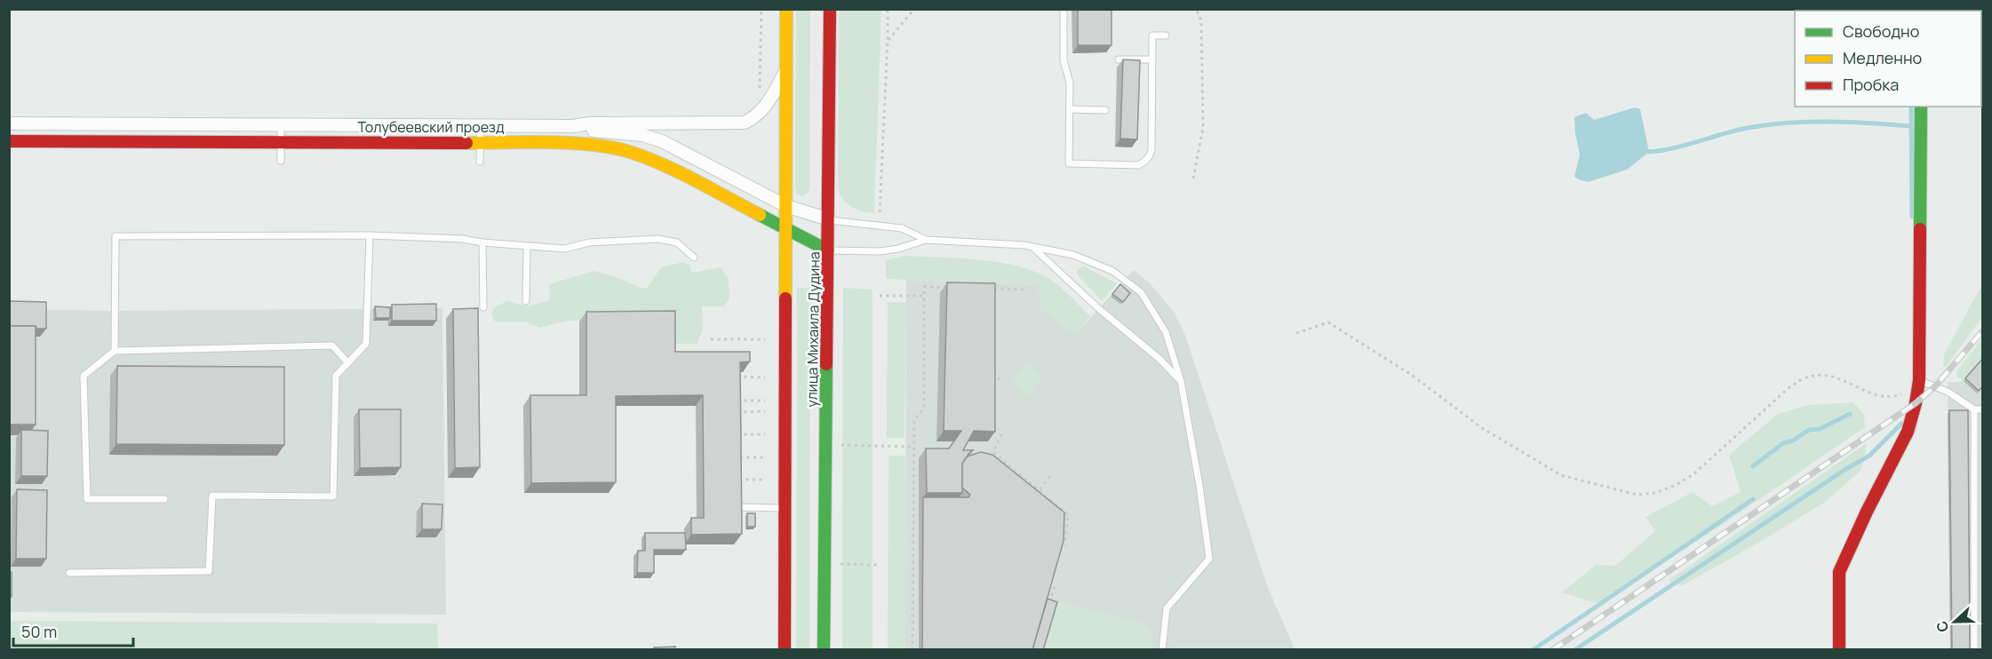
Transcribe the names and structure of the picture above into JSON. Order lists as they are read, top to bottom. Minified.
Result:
{"streets":{"street":["Толубеевский проезд","улица Михаила Дудина"]},"crossings":[["Толубеевский проезд","улица Михаила Дудина"]],"legend":["Свободно","Медленно","Пробка"],"scale_bar":"50 m","north":"left"}
